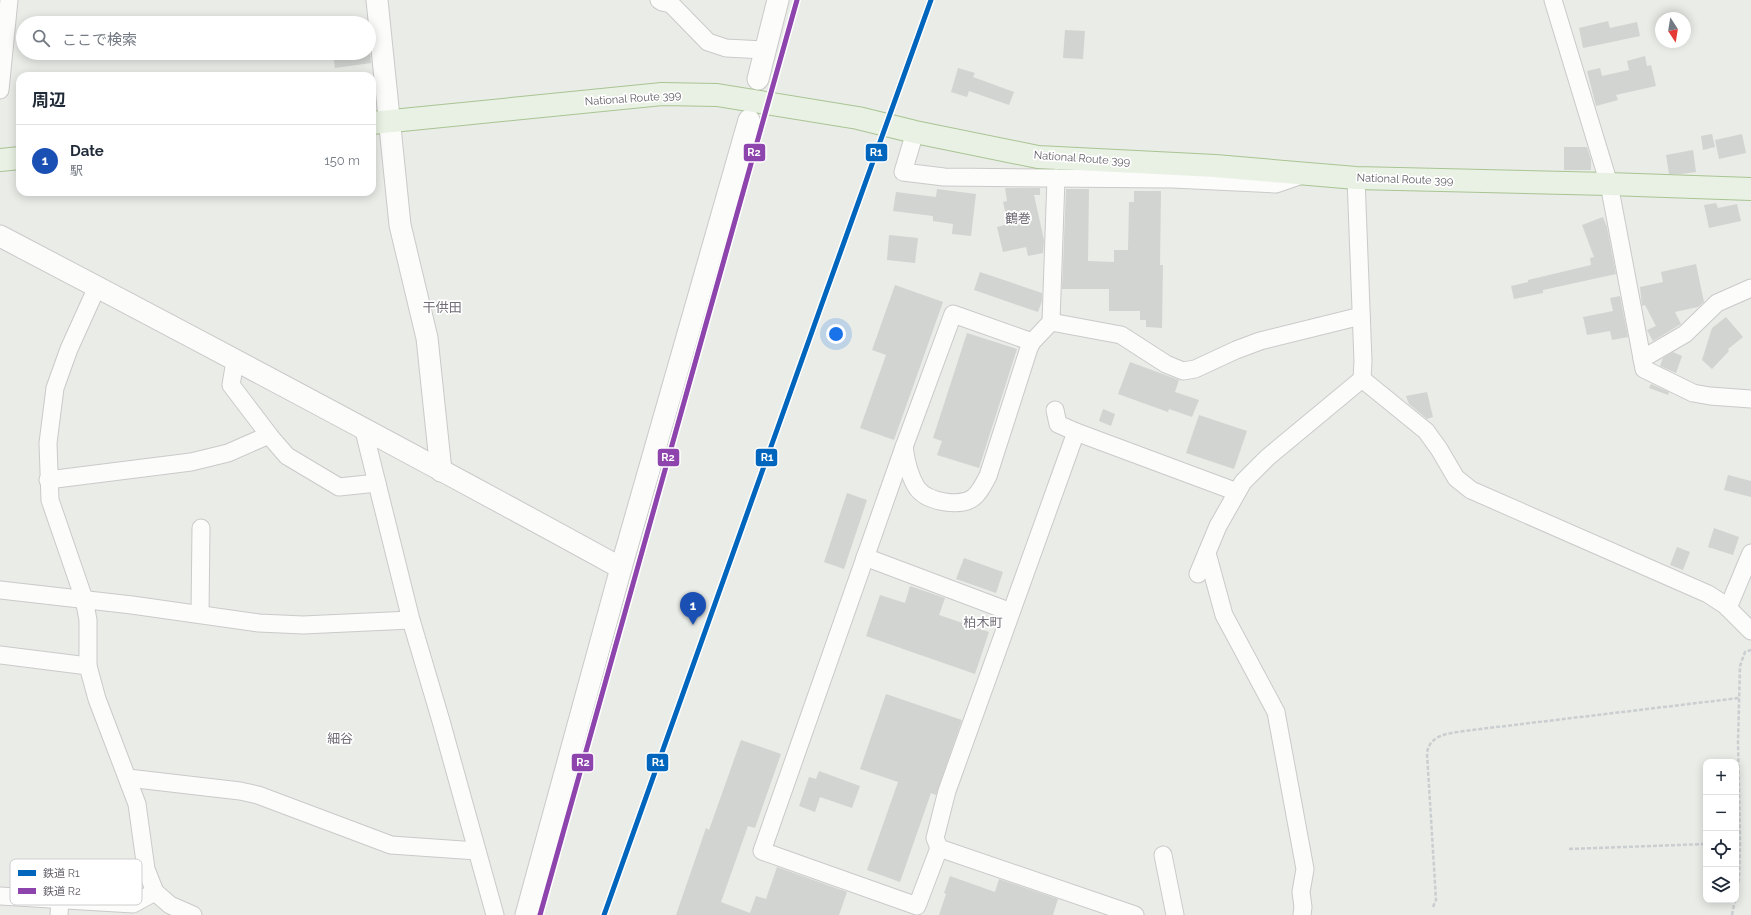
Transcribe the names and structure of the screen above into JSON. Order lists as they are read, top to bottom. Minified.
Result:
{"streets":{"highway":["National Route 399"]},"districts":["鶴巻","干供田","柏木町","細谷"],"lines":["rail line R1","rail line R2"],"legend":["鉄道 R1","鉄道 R2"],"north":"bottom","page":{"search":"ここで検索","heading":"周辺","list":[{"mark":"1","name":"Date","note":"駅","value":"150 m"}],"pins":"1","map_buttons":["+","−"]}}
